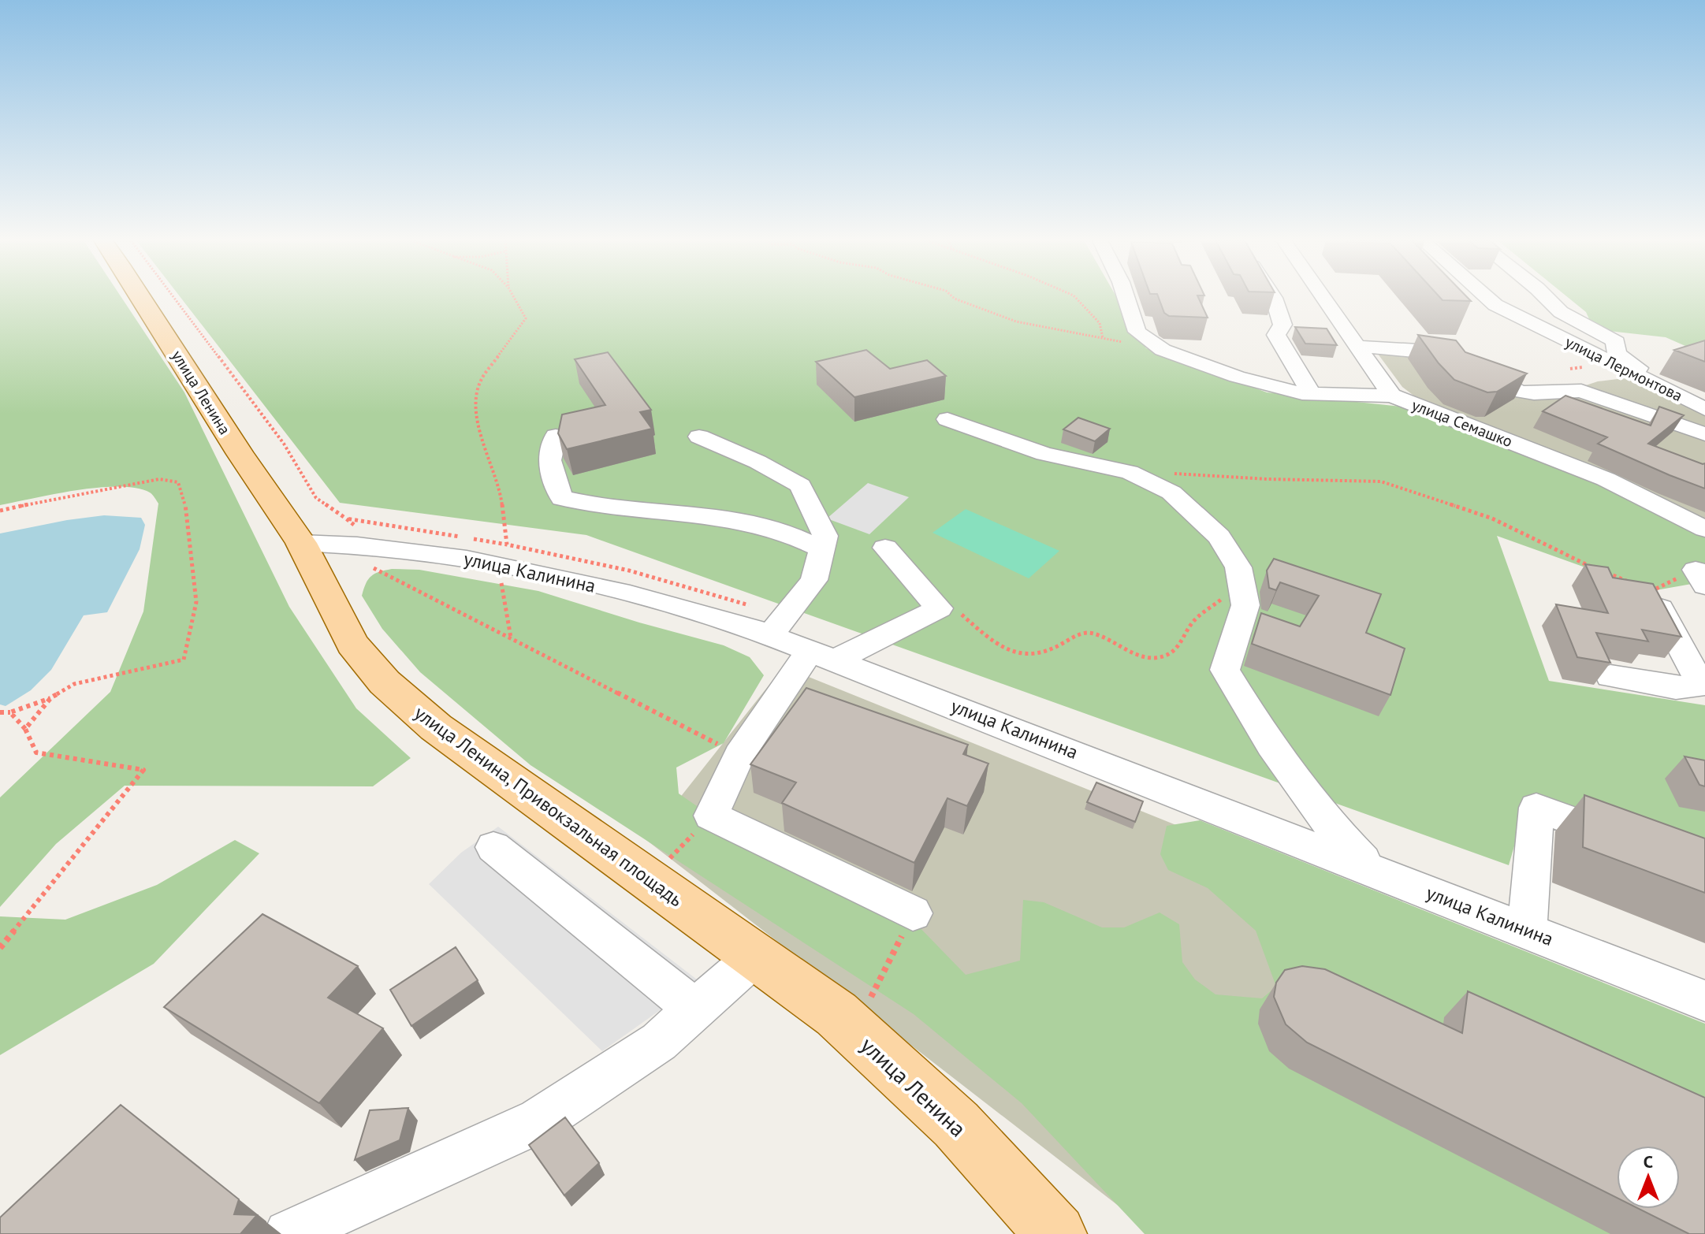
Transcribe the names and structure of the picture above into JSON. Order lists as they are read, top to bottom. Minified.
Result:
{"streets":{"main road":["улица Ленина","улица Ленина, Привокзальная площадь"],"street":["улица Лермонтова","улица Семашко","улица Калинина"]},"crossings":[["улица Ленина","улица Калинина"],["улица Ленина","улица Ленина, Привокзальная площадь"],["улица Калинина","улица Ленина, Привокзальная площадь"]],"north":"top"}
